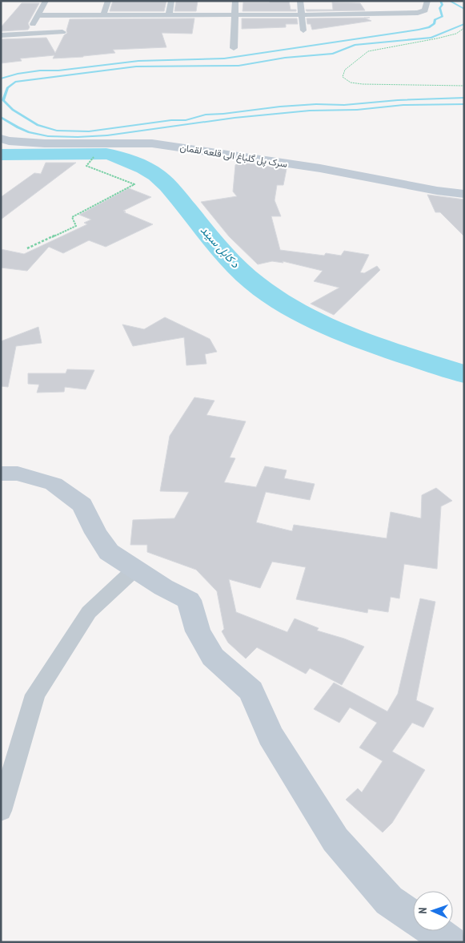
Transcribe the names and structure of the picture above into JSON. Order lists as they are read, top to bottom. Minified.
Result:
{"streets":{"street":["سرک پل گلباغ الی قلعه لقمان"]},"water":["د کابل سيند"],"north":"left"}
